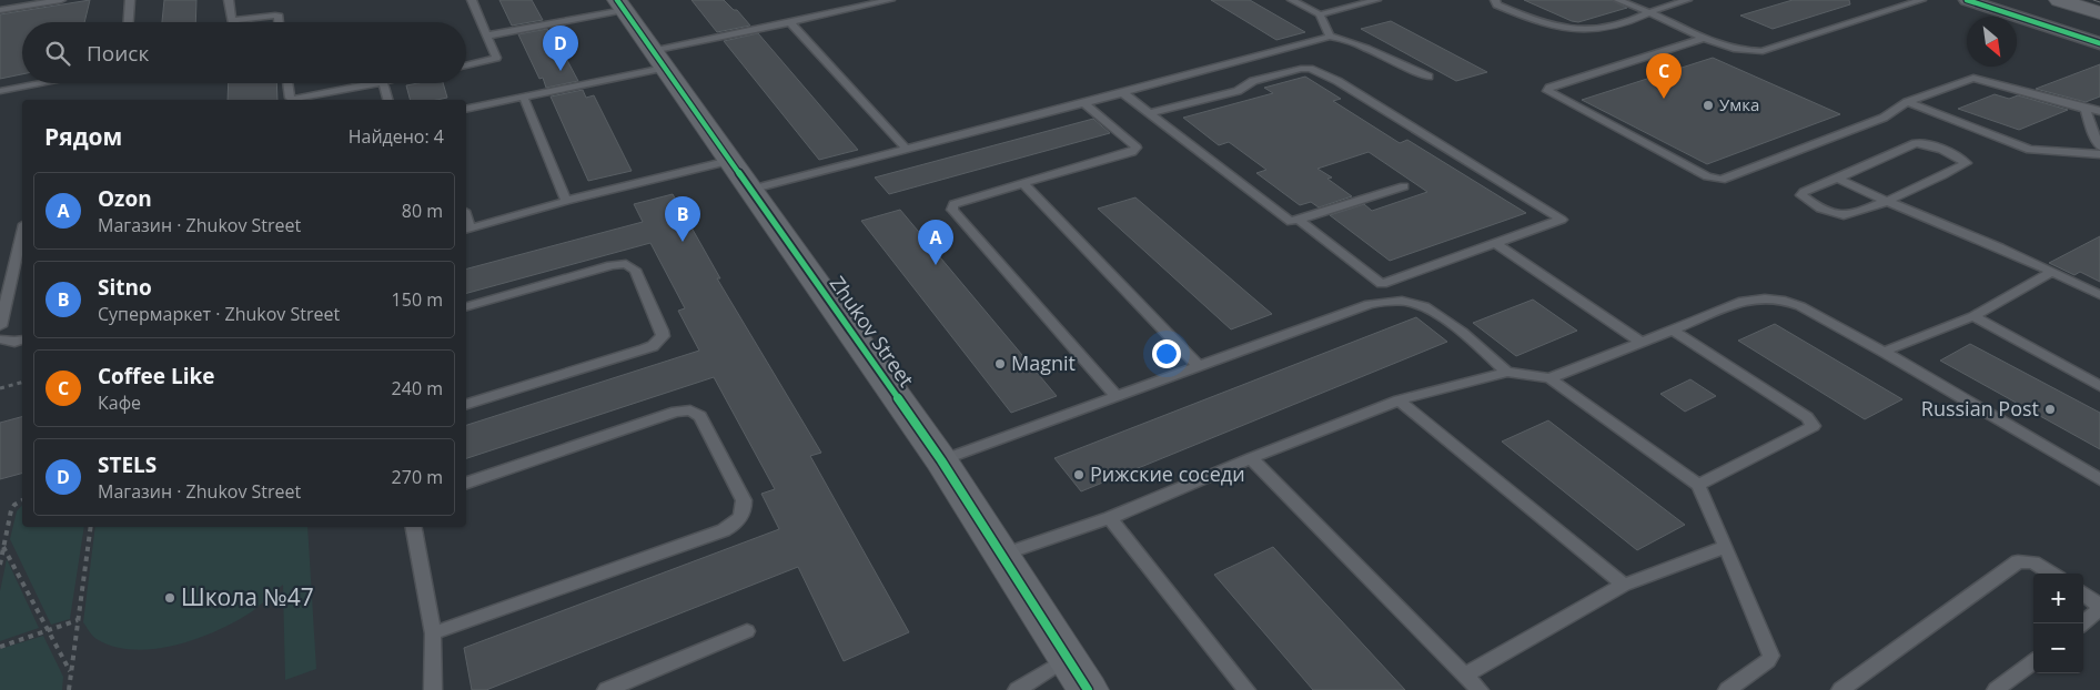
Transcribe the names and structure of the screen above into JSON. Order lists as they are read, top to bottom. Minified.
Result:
{"streets":{"street":["Zhukov Street"]},"places":["Умка","Magnit","Russian Post","Рижские соседи","Школа №47"],"north":"bottom right","page":{"search":"Поиск","pins":["D","C","B","A"],"heading":["Рядом","Найдено: 4"],"list":[{"mark":"A","name":"Ozon","note":"Магазин · Zhukov Street","value":"80 m"},{"mark":"B","name":"Sitno","note":"Супермаркет · Zhukov Street","value":"150 m"},{"mark":"C","name":"Coffee Like","note":"Кафе","value":"240 m"},{"mark":"D","name":"STELS","note":"Магазин · Zhukov Street","value":"270 m"}],"map_buttons":["+","−"]}}
